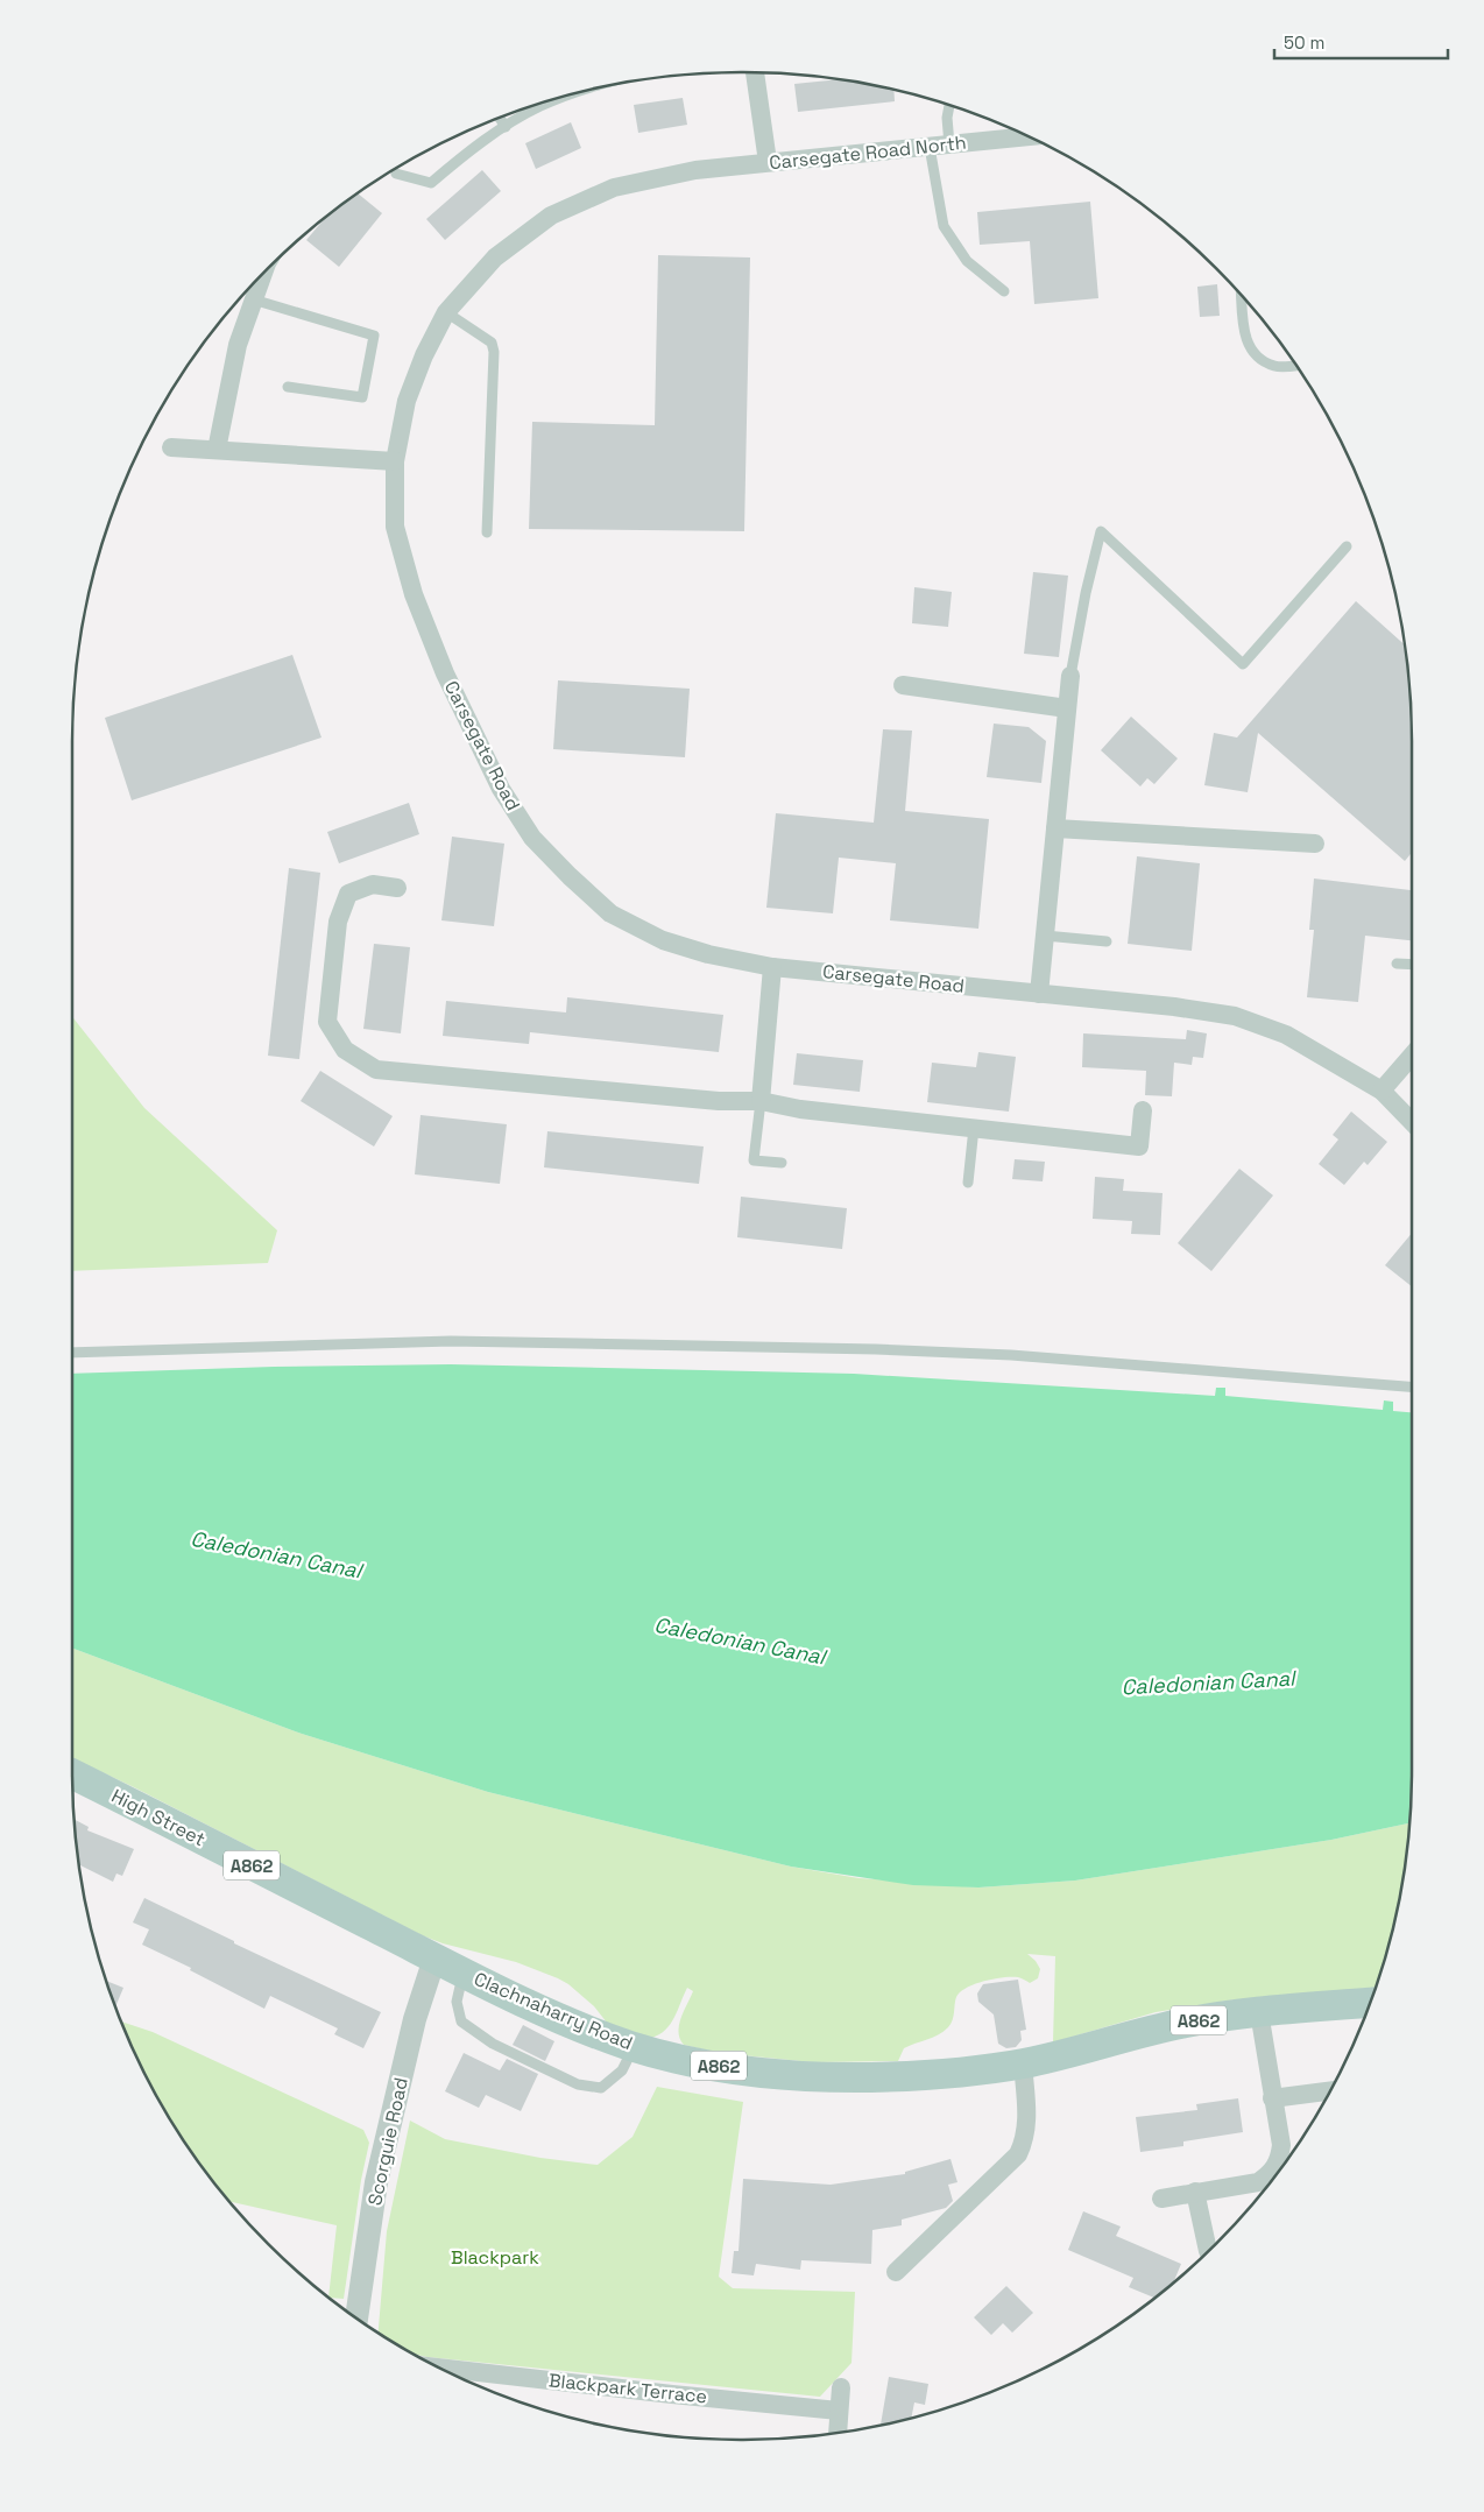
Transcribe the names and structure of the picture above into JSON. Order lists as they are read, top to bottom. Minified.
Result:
{"streets":{"main road":["High Street","A862","Clachnaharry Road"],"street":["Carsegate Road North","Carsegate Road","Scorguie Road","Blackpark Terrace"]},"crossings":[["Carsegate Road North","Carsegate Road"],["High Street","Clachnaharry Road"],["High Street","Scorguie Road"],["Clachnaharry Road","Scorguie Road"]],"water":["Caledonian Canal"],"parks":["Blackpark"],"scale_bar":"50 m"}
